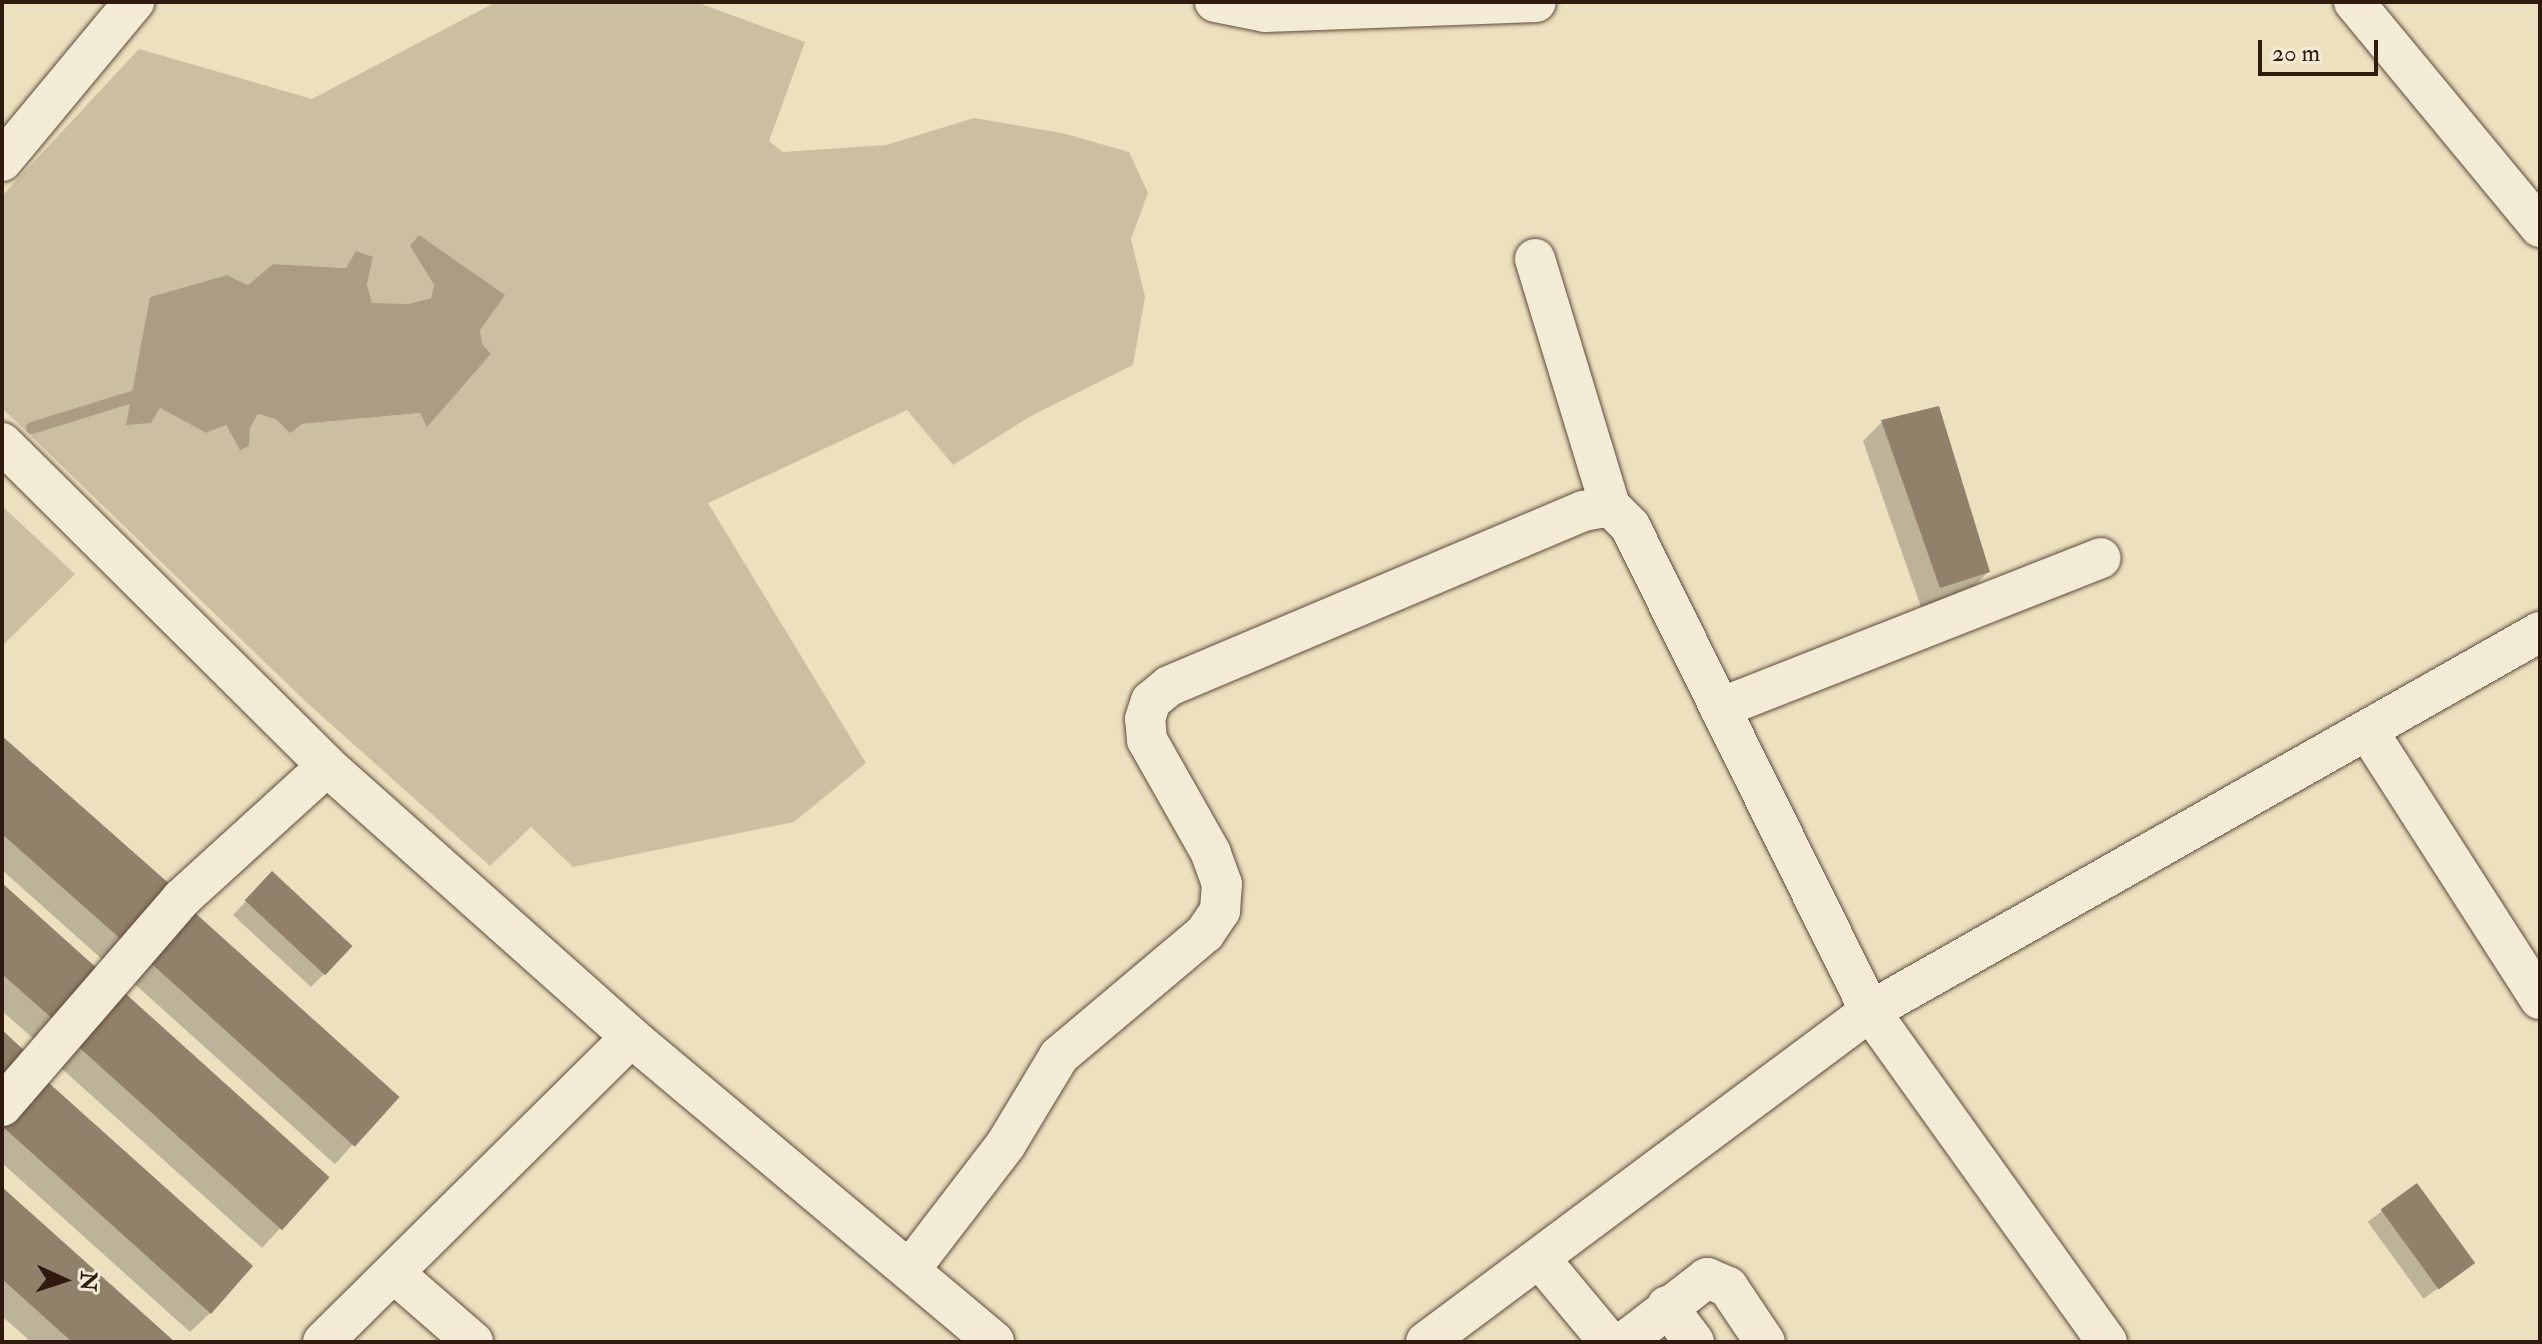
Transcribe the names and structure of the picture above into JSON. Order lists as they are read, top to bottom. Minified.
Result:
{"scale_bar":"20 m","north":"right"}
